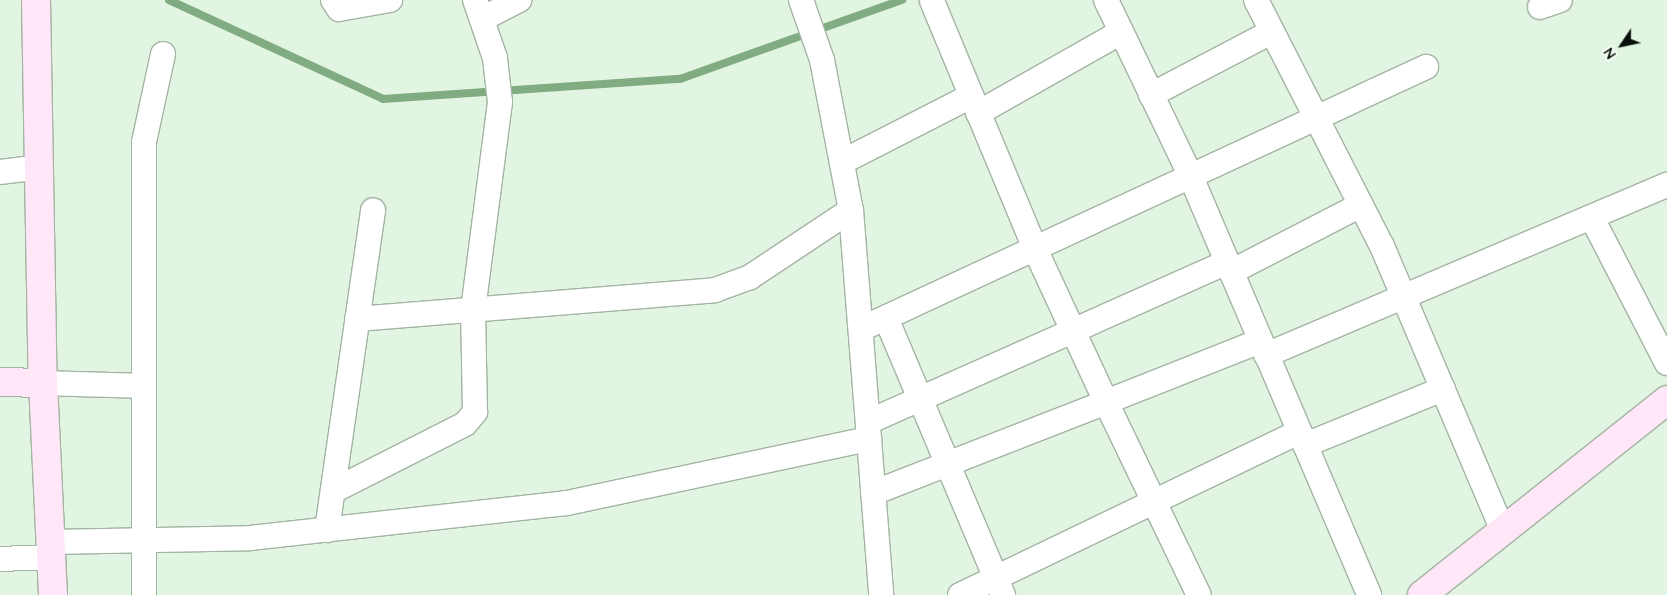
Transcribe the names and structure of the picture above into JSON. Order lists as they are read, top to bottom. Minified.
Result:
{"north":"bottom left"}
